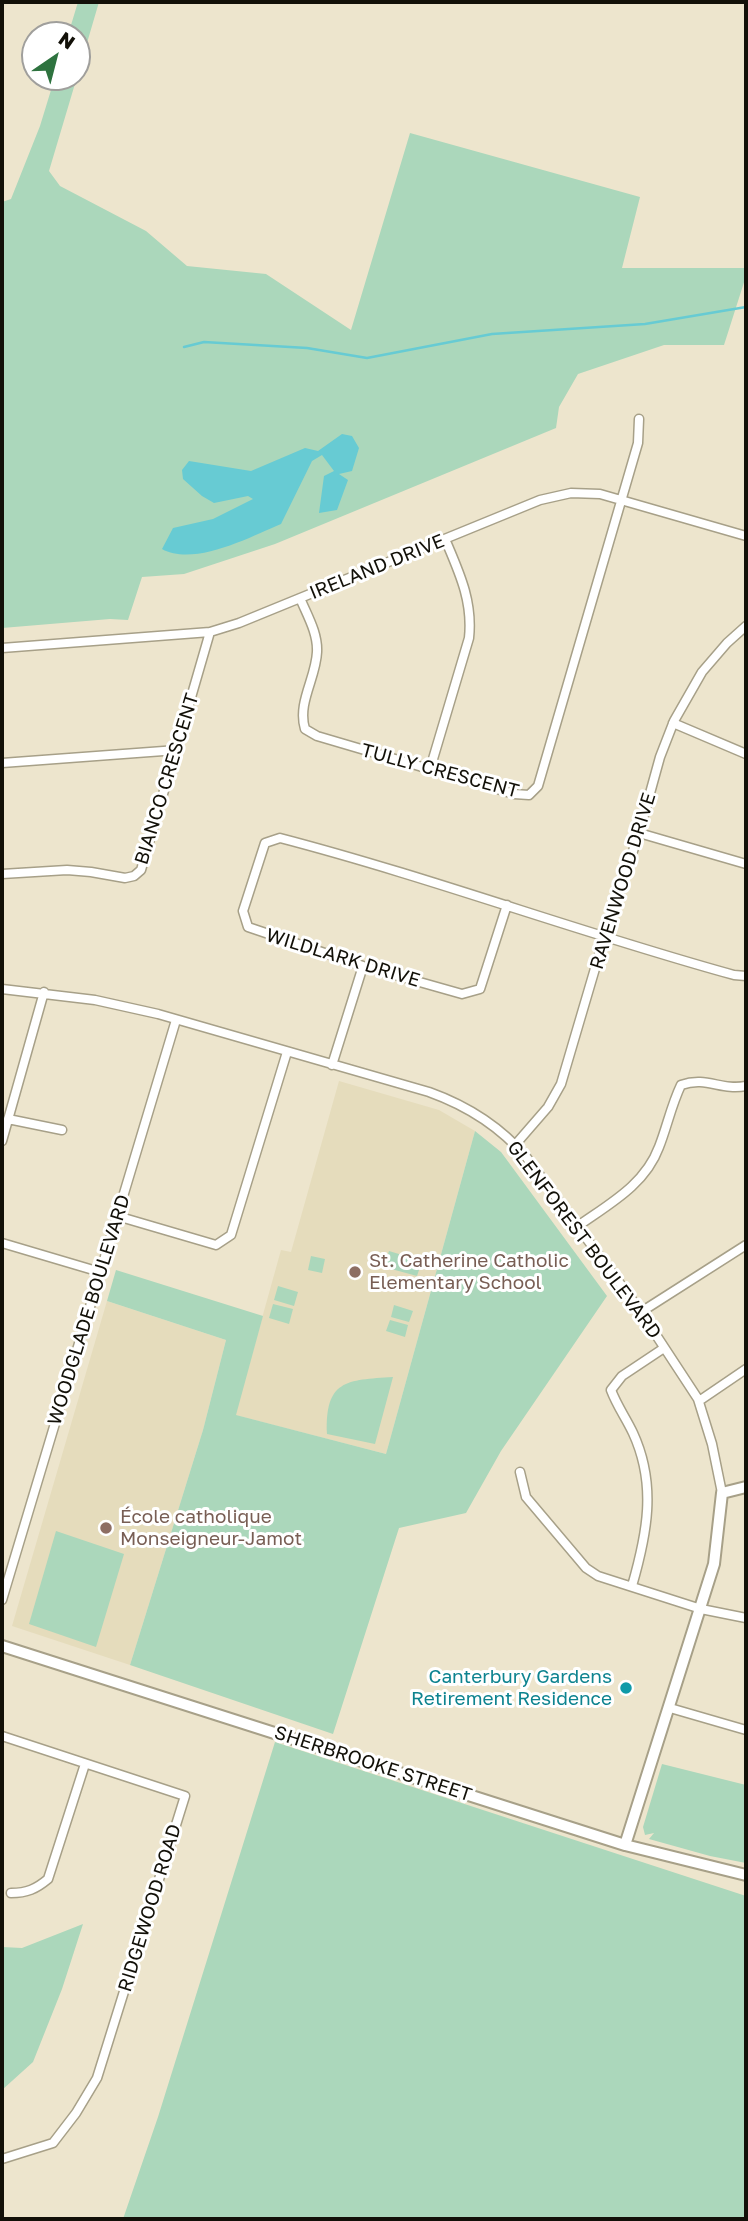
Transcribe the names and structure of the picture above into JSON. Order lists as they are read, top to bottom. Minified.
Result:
{"streets":{"main road":["GLENFOREST BOULEVARD","SHERBROOKE STREET"],"street":["IRELAND DRIVE","TULLY CRESCENT","BIANCO CRESCENT","RAVENWOOD DRIVE","WILDLARK DRIVE","WOODGLADE BOULEVARD","RIDGEWOOD ROAD"]},"crossings":[["IRELAND DRIVE","TULLY CRESCENT"],["IRELAND DRIVE","BIANCO CRESCENT"],["RAVENWOOD DRIVE","WILDLARK DRIVE"],["RAVENWOOD DRIVE","GLENFOREST BOULEVARD"],["GLENFOREST BOULEVARD","WOODGLADE BOULEVARD"],["GLENFOREST BOULEVARD","SHERBROOKE STREET"]],"places":["St. Catherine Catholic Elementary School","École catholique Monseigneur-Jamot","Canterbury Gardens Retirement Residence"],"north":"top right"}
